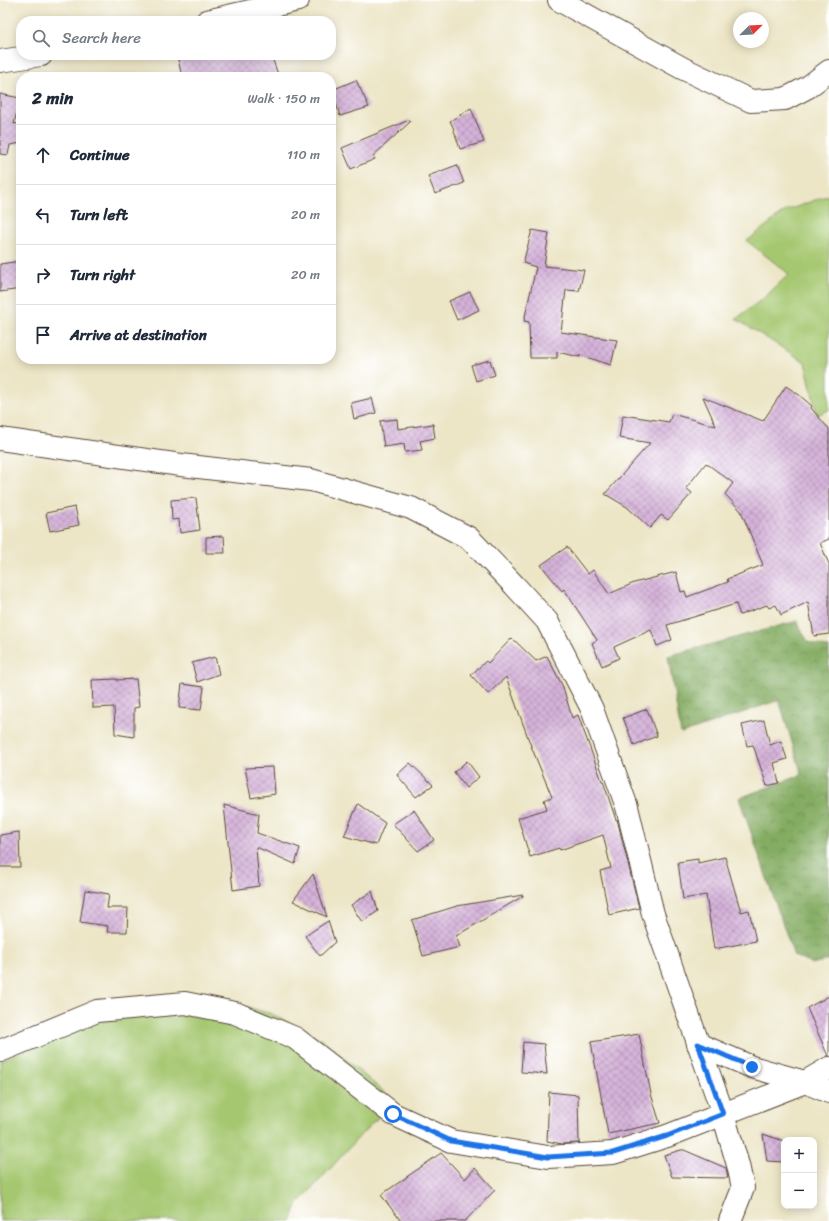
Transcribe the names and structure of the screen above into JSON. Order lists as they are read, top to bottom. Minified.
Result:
{"north":"top right","page":{"search":"Search here","heading":["2 min","Walk · 150 m"],"list":[["Continue","110 m"],["Turn left","20 m"],["Turn right","20 m"],"Arrive at destination"],"map_buttons":["+","−"]}}
